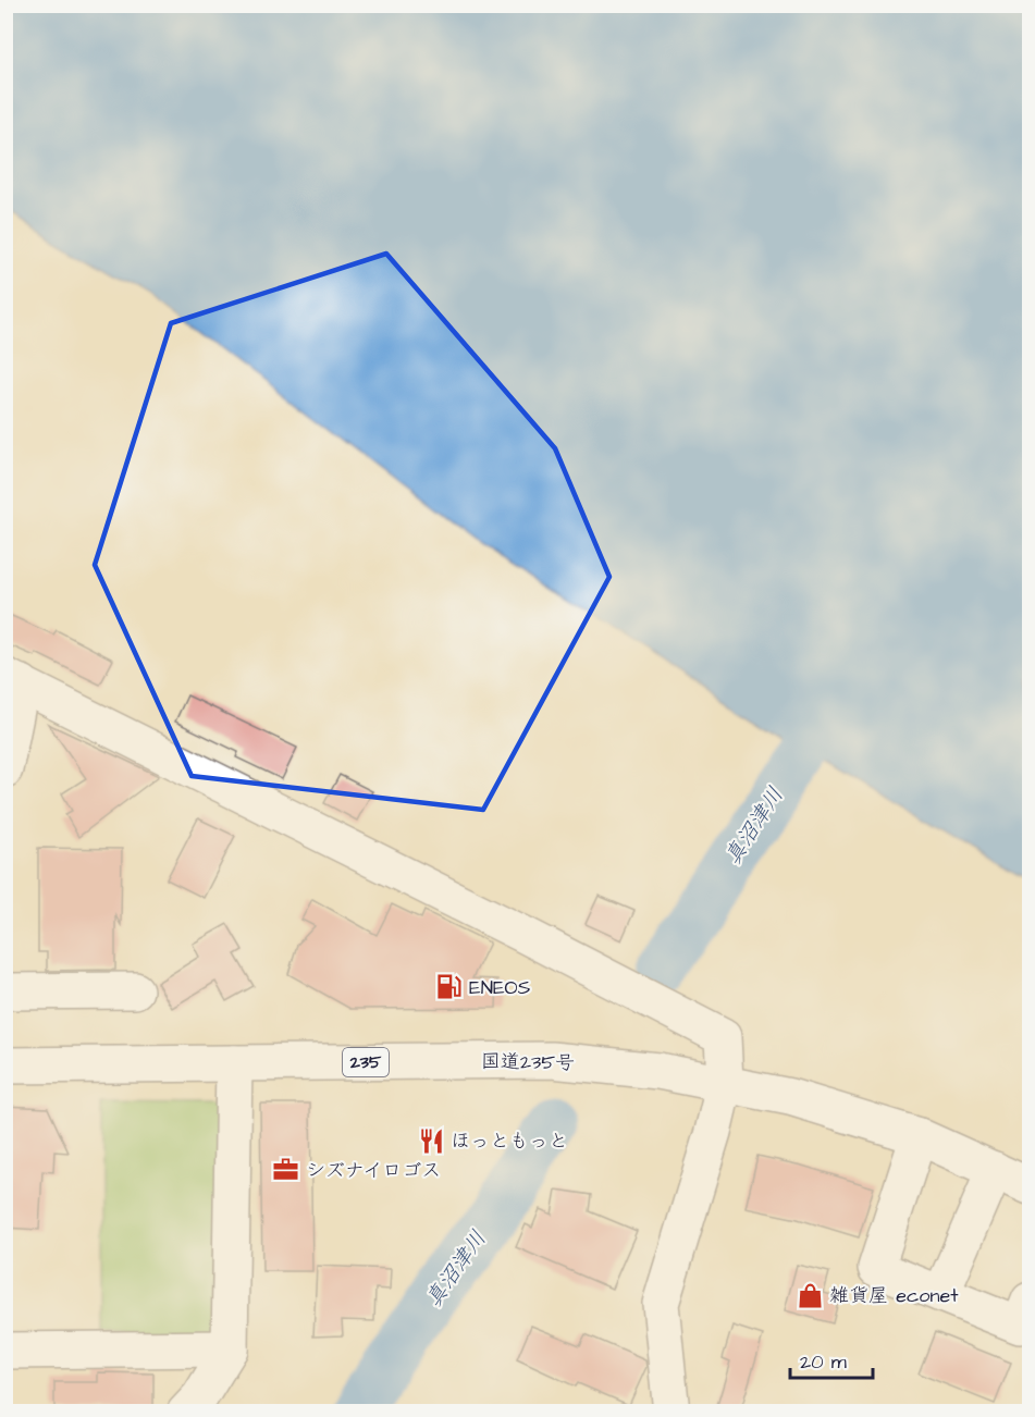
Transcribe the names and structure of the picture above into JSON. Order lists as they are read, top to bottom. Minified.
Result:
{"streets":{"main road":["235","国道235号"]},"water":["真沼津川"],"places":{"fuel station":["ENEOS"],"restaurant":["ほっともっと"],"office":["シズナイロゴス"],"shop":["雑貨屋 econet"]},"scale_bar":"20 m"}
